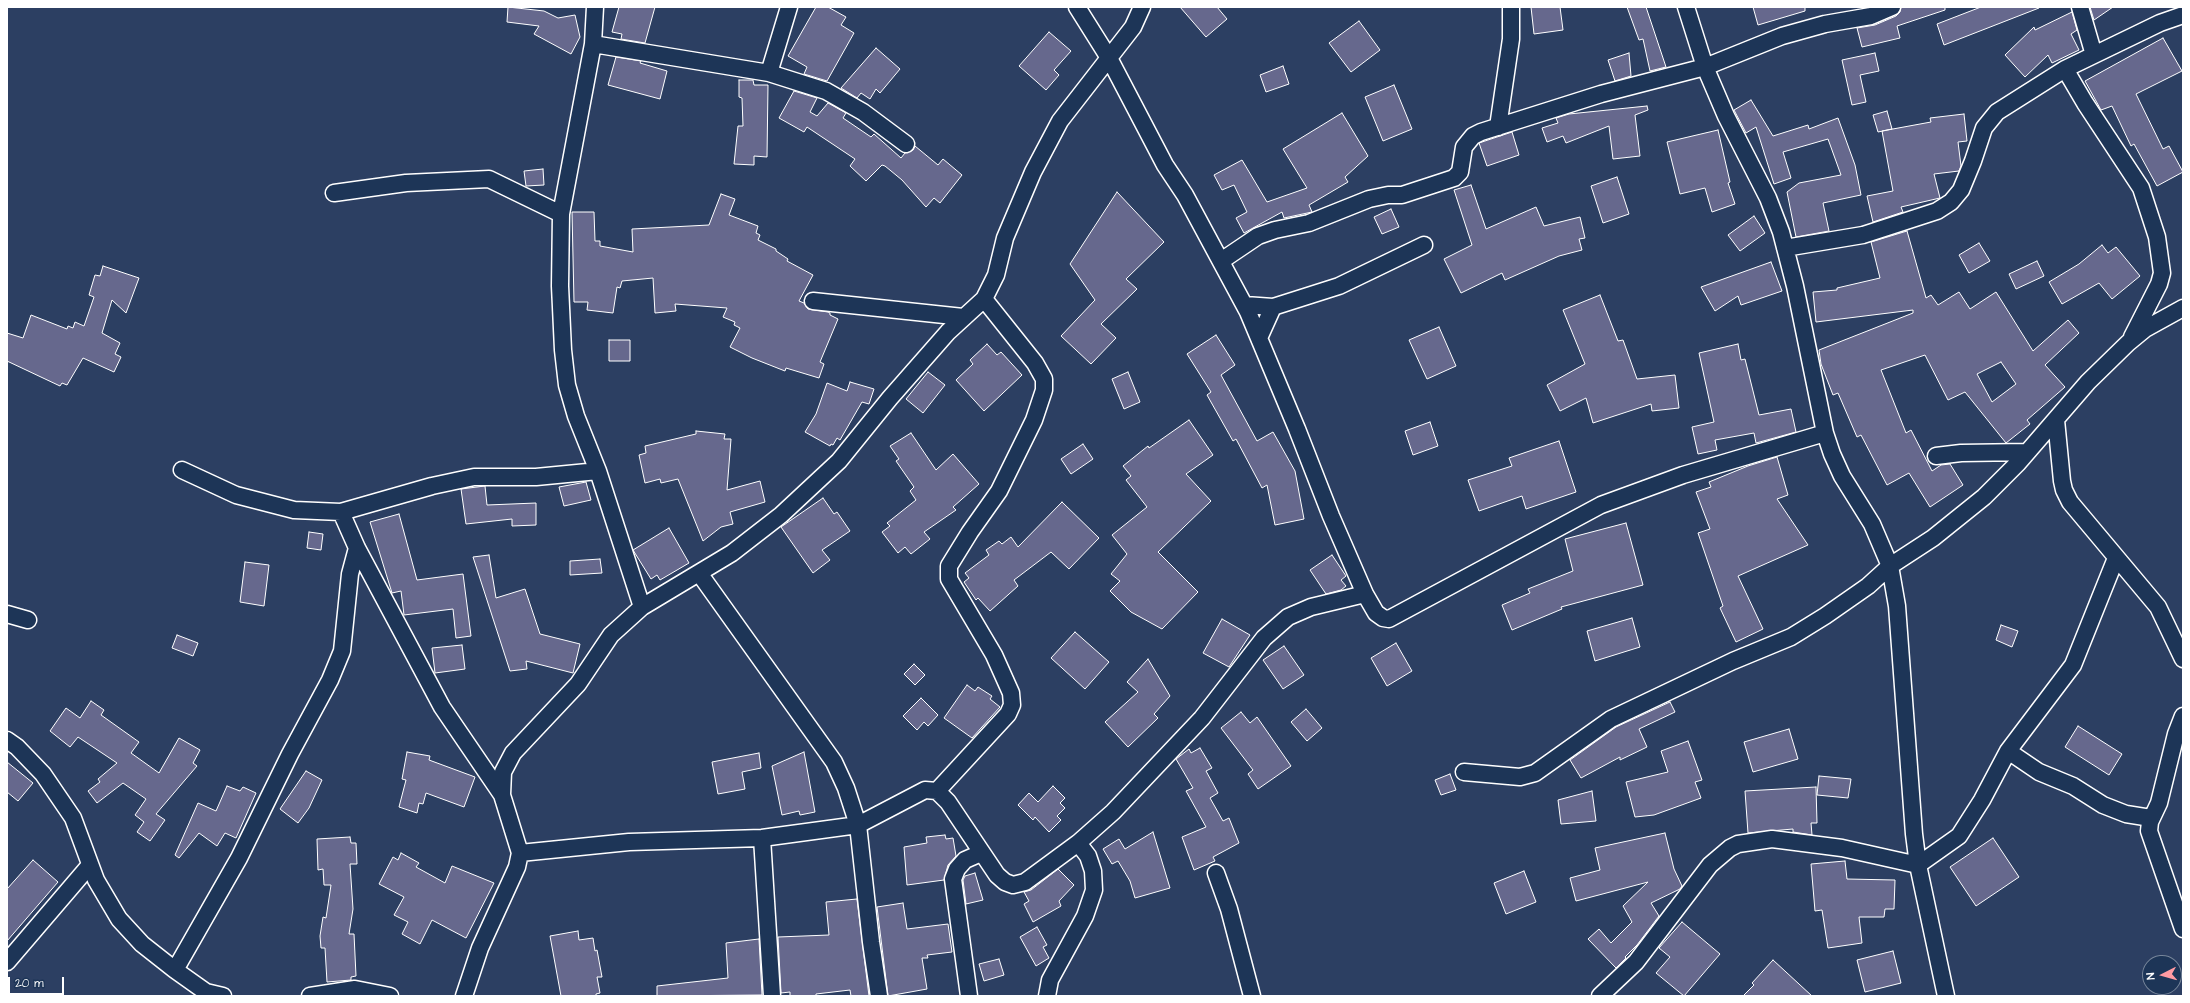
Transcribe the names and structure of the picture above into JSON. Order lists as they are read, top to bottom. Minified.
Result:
{"scale_bar":"20 m","north":"left"}
